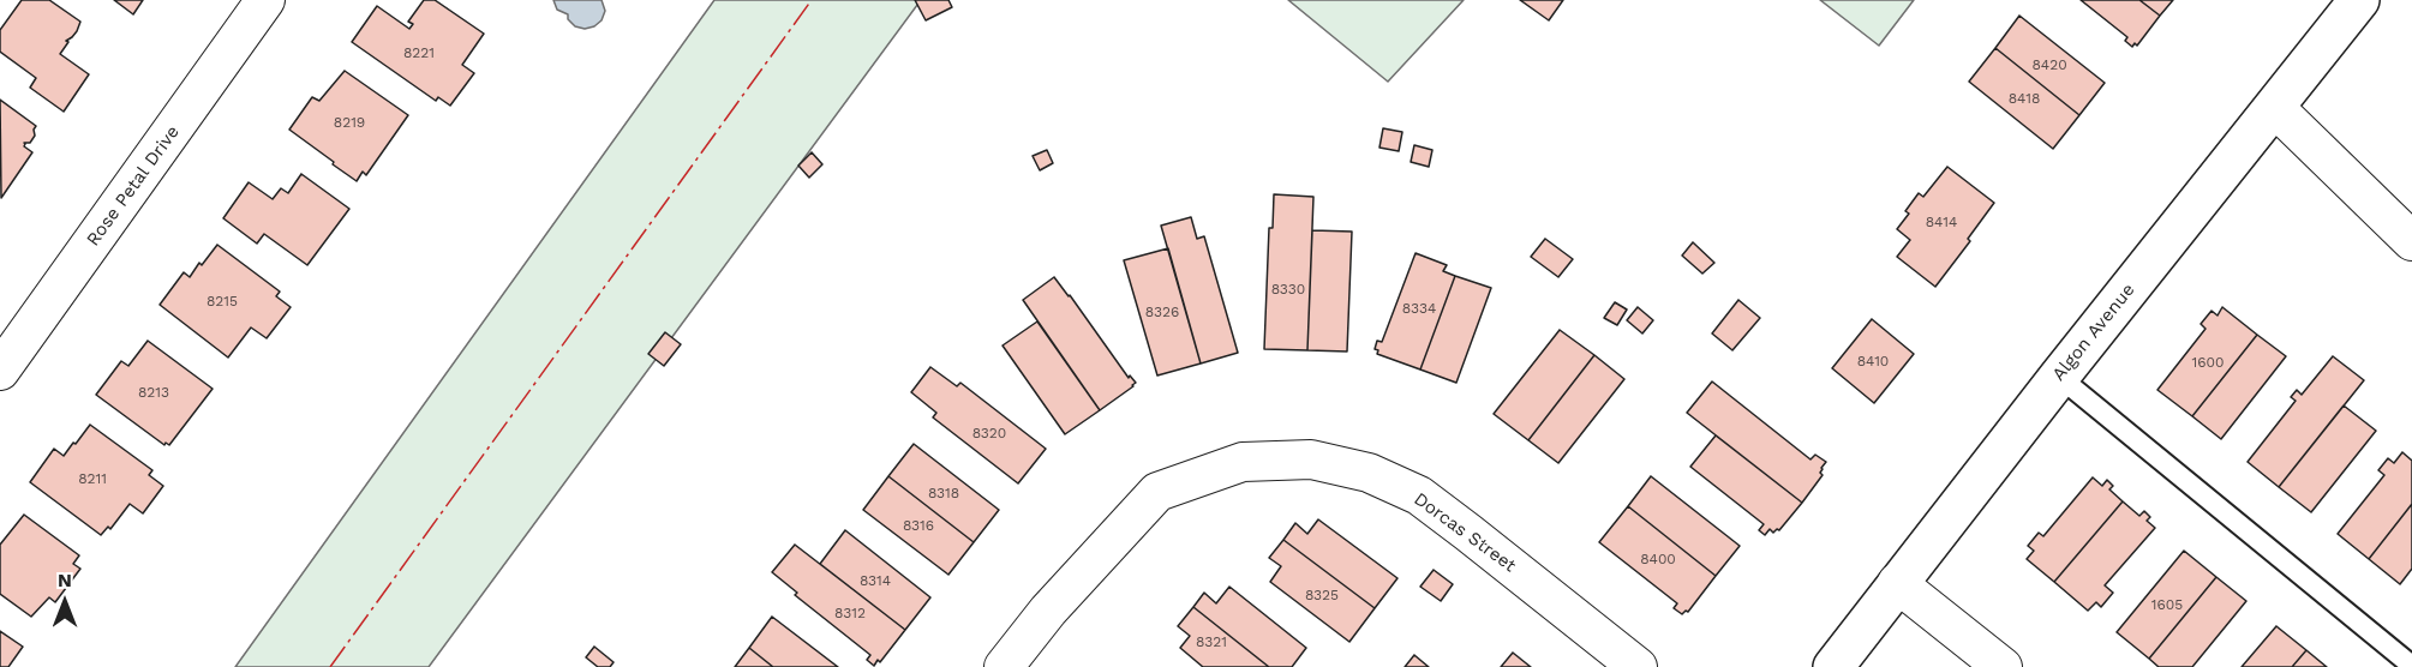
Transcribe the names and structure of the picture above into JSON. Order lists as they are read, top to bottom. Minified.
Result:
{"streets":{"street":["Rose Petal Drive","Algon Avenue","Dorcas Street"]},"house_numbers":["8221","8420","8418","8219","8414","8330","8215","8334","8326","8410","1600","8213","8320","8211","8318","8316","8400","8314","8325","1605","8312","8321"],"north":"top"}
